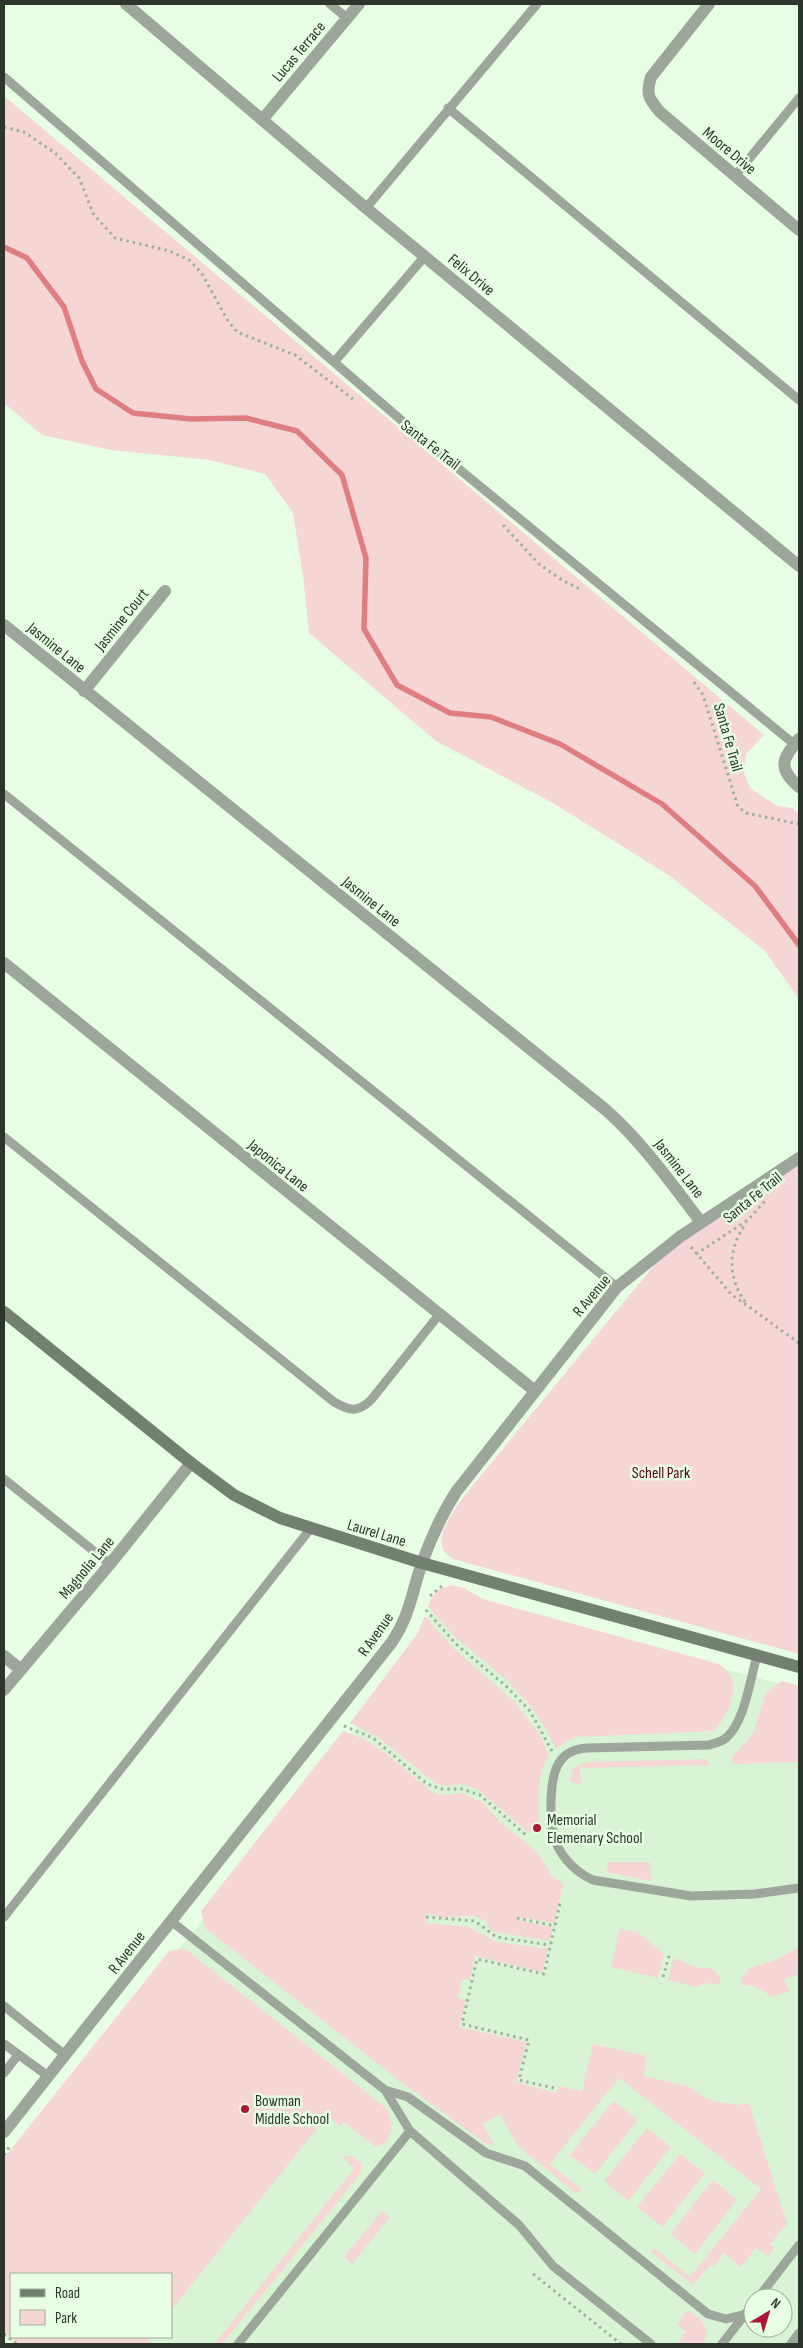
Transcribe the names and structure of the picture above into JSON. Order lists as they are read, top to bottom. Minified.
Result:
{"streets":{"street":["Lucas Terrace","Moore Drive","Felix Drive","Jasmine Court","Jasmine Lane","Japonica Lane","R Avenue","Laurel Lane","Magnolia Lane"],"path":["Santa Fe Trail"]},"crossings":[["Lucas Terrace","Felix Drive"],["Jasmine Court","Jasmine Lane"],["Jasmine Lane","R Avenue"],["Japonica Lane","R Avenue"],["R Avenue","Laurel Lane"],["Laurel Lane","Magnolia Lane"]],"parks":["Schell Park"],"places":["Memorial Elemenary School","Bowman Middle School"],"legend":["Road","Park"],"north":"top right"}
